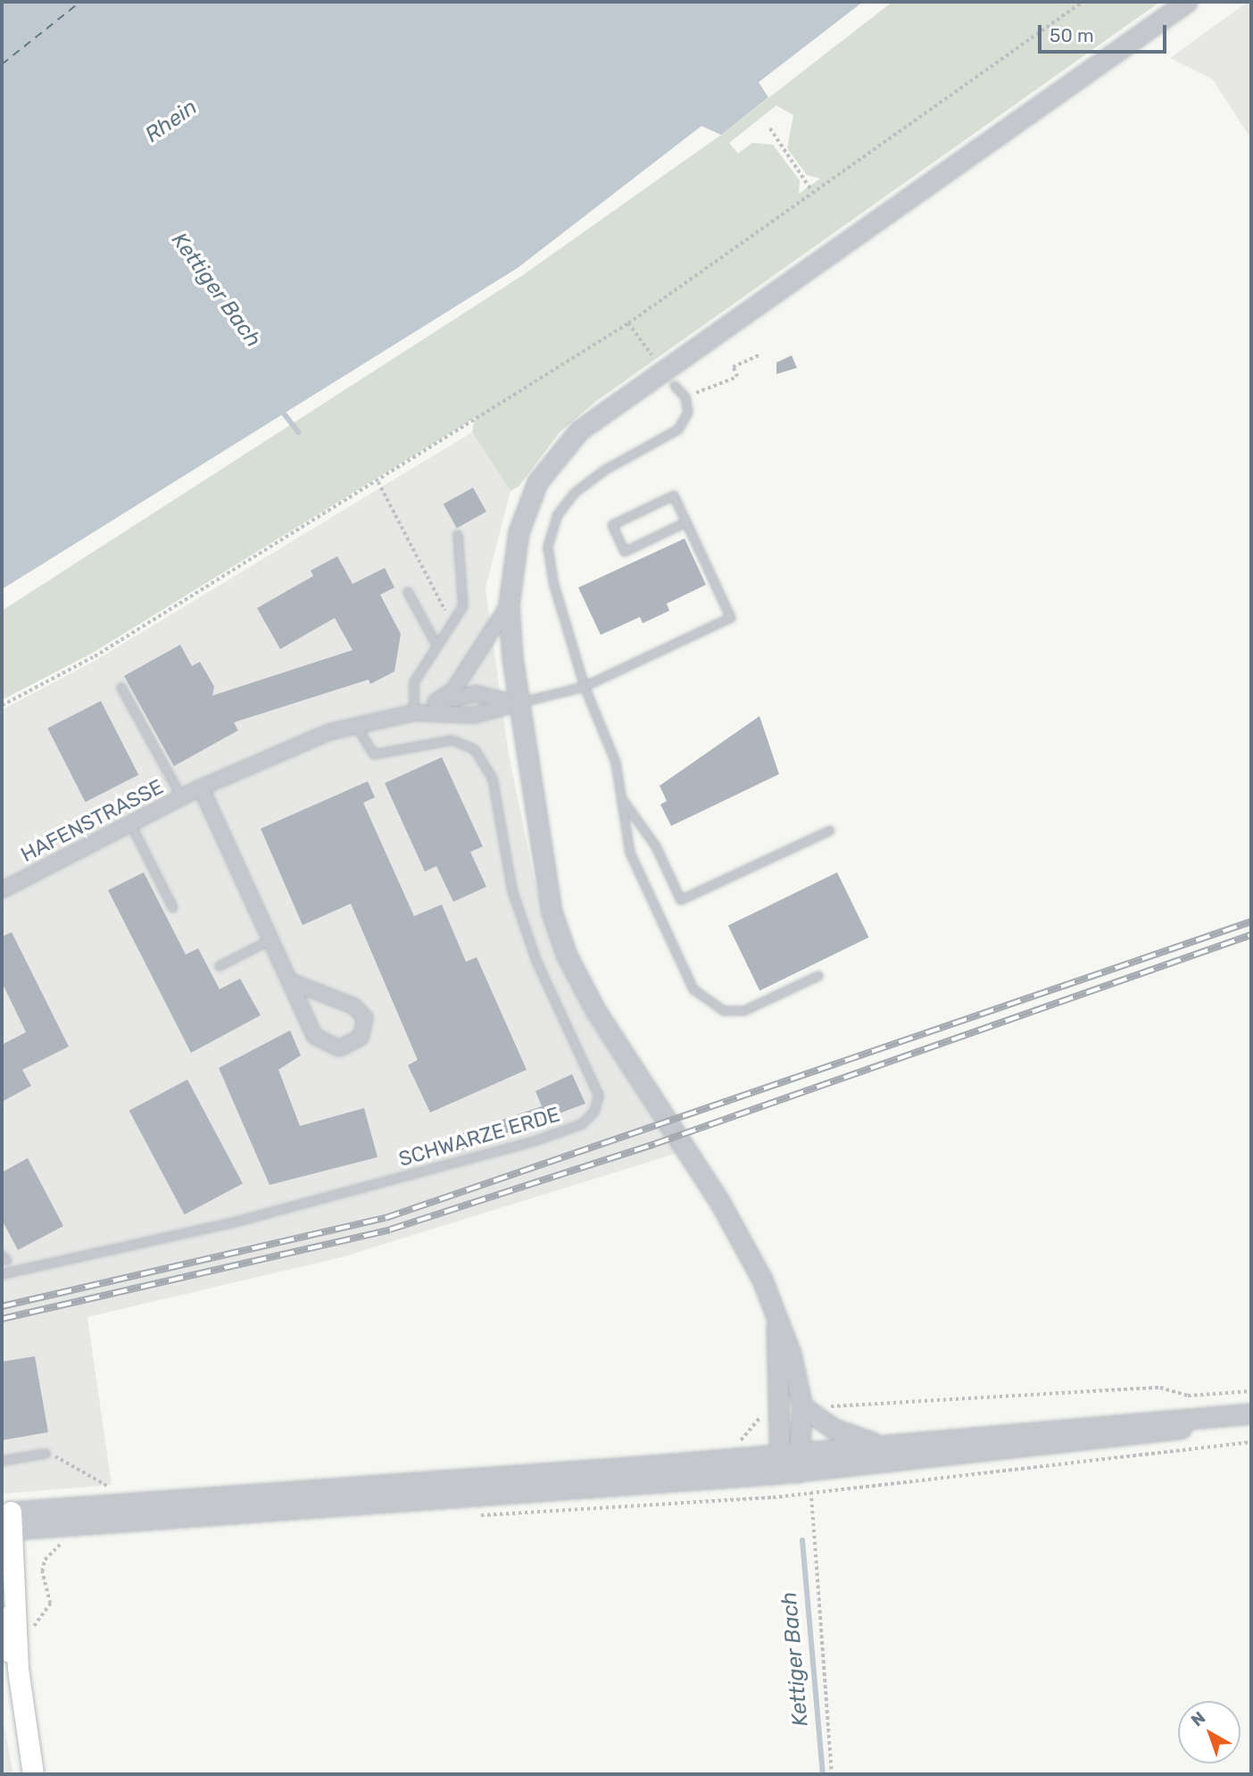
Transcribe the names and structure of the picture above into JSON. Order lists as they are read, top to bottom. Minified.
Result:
{"streets":{"street":["HAFENSTRASSE"],"lane":["SCHWARZE ERDE"]},"crossings":[["HAFENSTRASSE","SCHWARZE ERDE"]],"water":["Rhein","Kettiger Bach"],"scale_bar":"50 m","north":"top left"}
